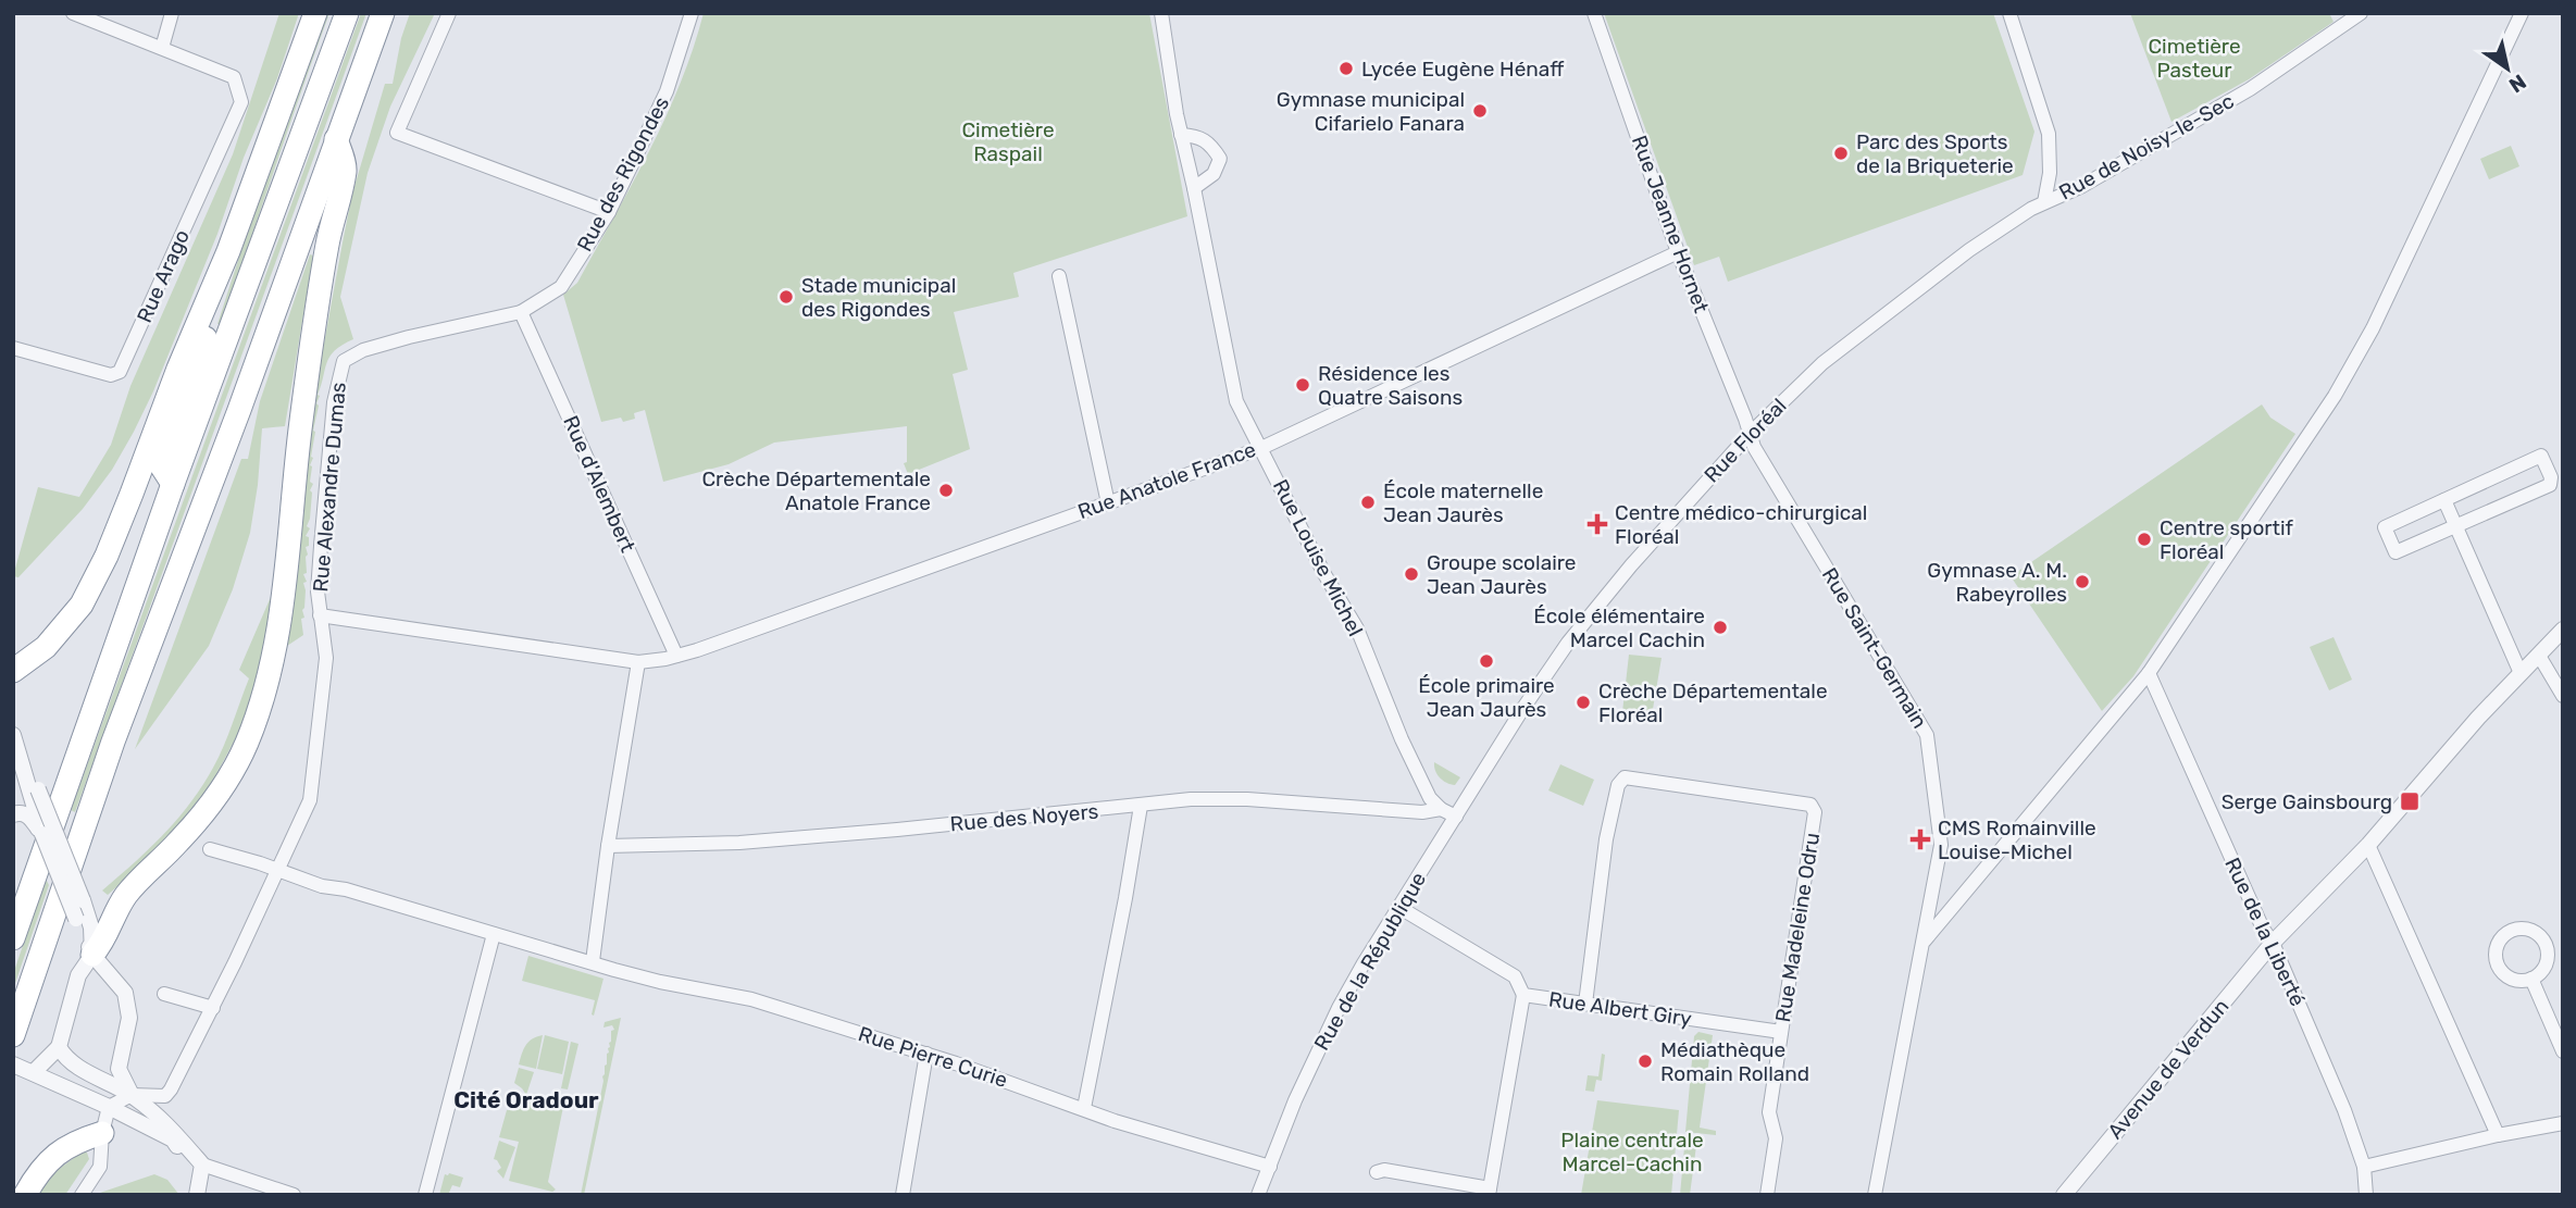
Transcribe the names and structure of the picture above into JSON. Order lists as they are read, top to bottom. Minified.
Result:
{"streets":{"street":["Rue de Noisy-le-Sec","Rue des Rigondes","Rue Jeanne Hornet","Rue Arago","Rue Floréal","Rue Anatole France","Rue d'Alembert","Rue Alexandre Dumas","Rue Louise Michel","Rue Saint-Germain","Rue des Noyers","Rue Madeleine Odru","Rue de la Liberté","Rue de la République","Rue Albert Giry","Rue Pierre Curie","Avenue de Verdun"]},"crossings":[["Rue de Noisy-le-Sec","Rue Floréal"],["Rue des Rigondes","Rue d'Alembert"],["Rue des Rigondes","Rue Alexandre Dumas"],["Rue Jeanne Hornet","Rue Floréal"],["Rue Jeanne Hornet","Rue Anatole France"],["Rue Jeanne Hornet","Rue Saint-Germain"],["Rue Floréal","Rue Louise Michel"],["Rue Floréal","Rue Saint-Germain"],["Rue Floréal","Rue de la République"],["Rue Anatole France","Rue d'Alembert"],["Rue Anatole France","Rue Alexandre Dumas"],["Rue Anatole France","Rue Louise Michel"],["Rue d'Alembert","Rue Alexandre Dumas"],["Rue Alexandre Dumas","Rue Pierre Curie"],["Rue Louise Michel","Rue des Noyers"],["Rue Louise Michel","Rue de la République"],["Rue Madeleine Odru","Rue Albert Giry"],["Rue de la Liberté","Avenue de Verdun"],["Rue de la République","Rue Albert Giry"],["Rue de la République","Rue Pierre Curie"]],"districts":["Cité Oradour"],"parks":["Cimetière Pasteur","Cimetière Raspail","Plaine centrale Marcel-Cachin"],"places":{"other":["Lycée Eugène Hénaff","Gymnase municipal Cifarielo Fanara","Parc des Sports de la Briqueterie","Stade municipal des Rigondes","Résidence les Quatre Saisons","Crèche Départementale Anatole France","École maternelle Jean Jaurès","Centre sportif Floréal","Groupe scolaire Jean Jaurès","Gymnase A. M. Rabeyrolles","École élémentaire Marcel Cachin","École primaire Jean Jaurès","Crèche Départementale Floréal","Médiathèque Romain Rolland"],"health":["Centre médico-chirurgical Floréal","CMS Romainville Louise-Michel"],"transit":["Serge Gainsbourg"]},"north":"bottom right"}
